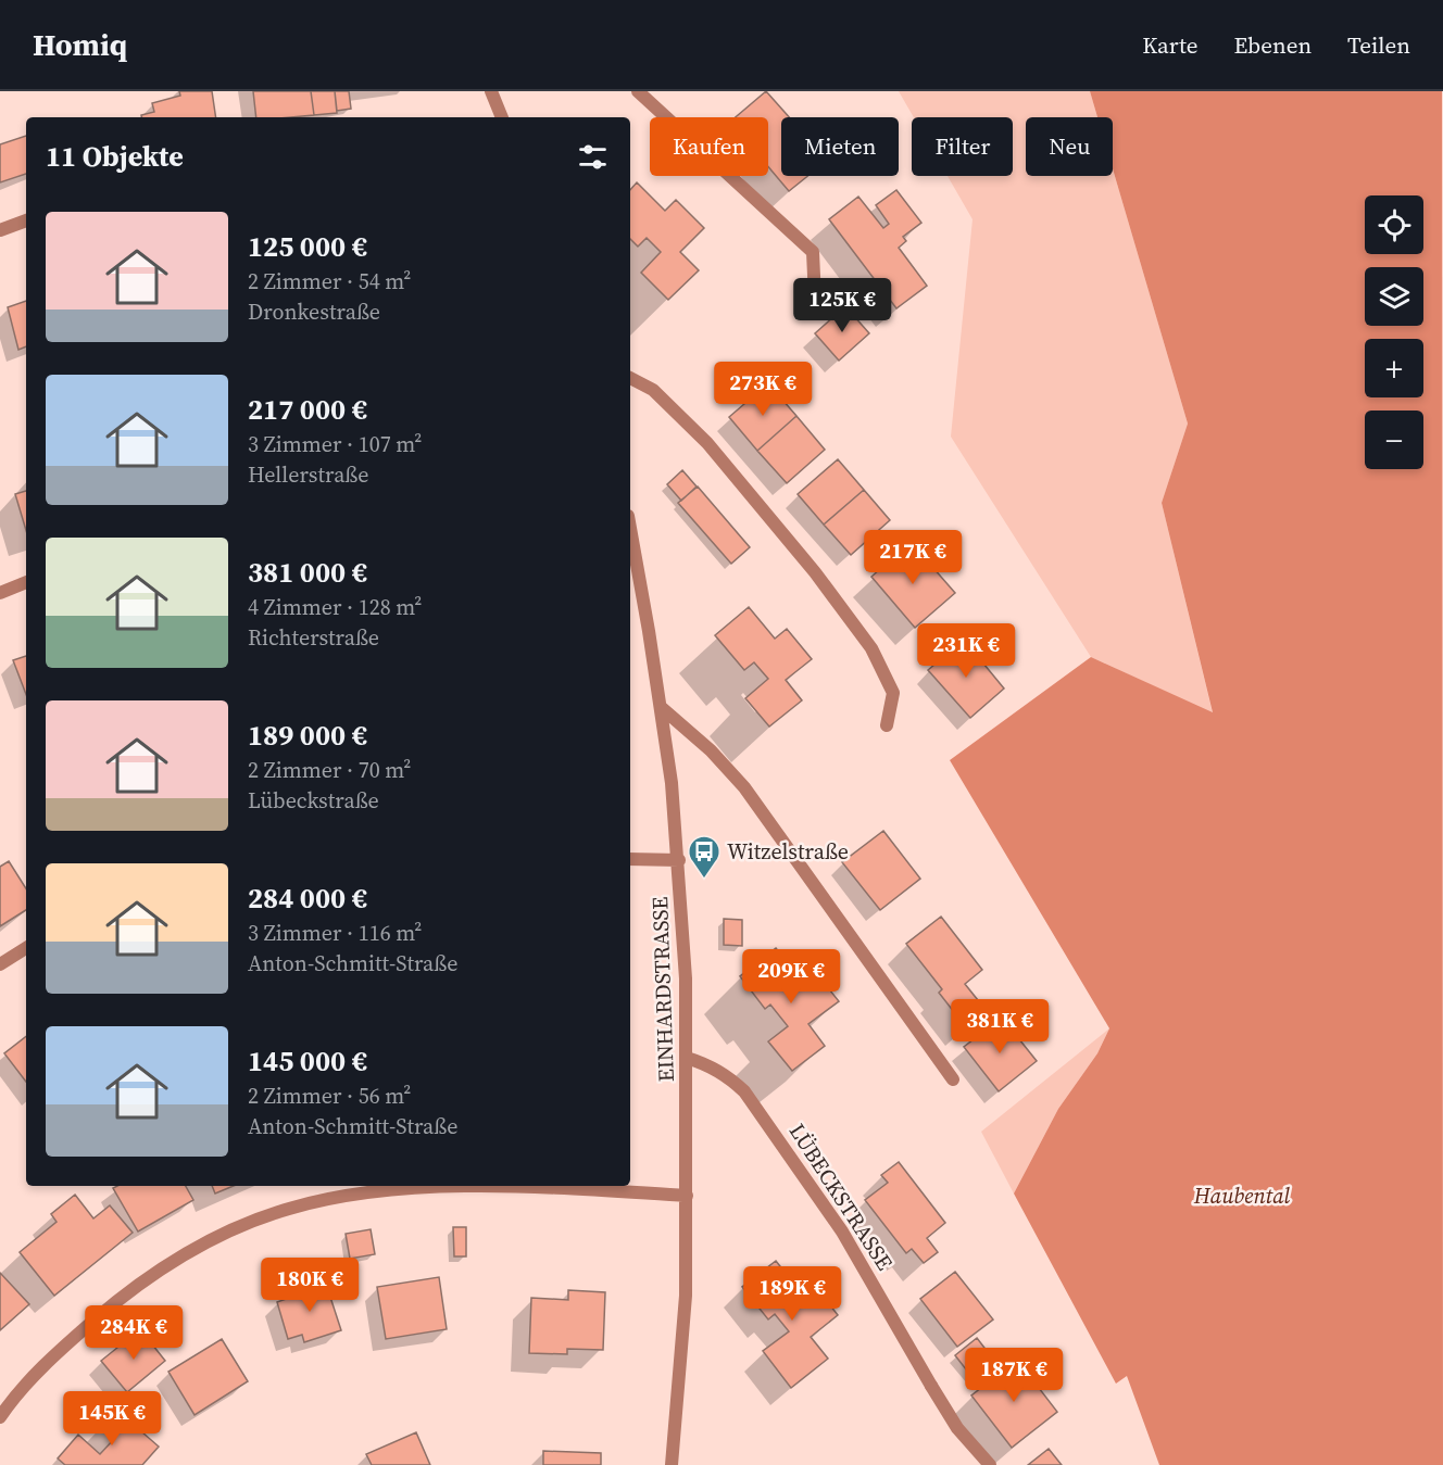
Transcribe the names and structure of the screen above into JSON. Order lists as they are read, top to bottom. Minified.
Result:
{"streets":{"street":["EINHARDSTRASSE","LÜBECKSTRASSE"]},"crossings":[["EINHARDSTRASSE","LÜBECKSTRASSE"]],"parks":["Haubental"],"places":{"bus stop":["Witzelstraße"]},"page":{"header":"Homiq","nav":["Karte","Ebenen","Teilen"],"chip":["Kaufen","Mieten","Filter","Neu"],"heading":"11 Objekte","map_buttons":["+","−"],"list":[{"name":"125 000 €","note":"2 Zimmer · 54 m² · Dronkestraße"},{"name":"217 000 €","note":"3 Zimmer · 107 m² · Hellerstraße"},{"name":"381 000 €","note":"4 Zimmer · 128 m² · Richterstraße"},{"name":"189 000 €","note":"2 Zimmer · 70 m² · Lübeckstraße"},{"name":"284 000 €","note":"3 Zimmer · 116 m² · Anton-Schmitt-Straße"},{"name":"145 000 €","note":"2 Zimmer · 56 m² · Anton-Schmitt-Straße"}],"price":["125K €","273K €","217K €","231K €","209K €","381K €","180K €","189K €","284K €","187K €","145K €"]}}
